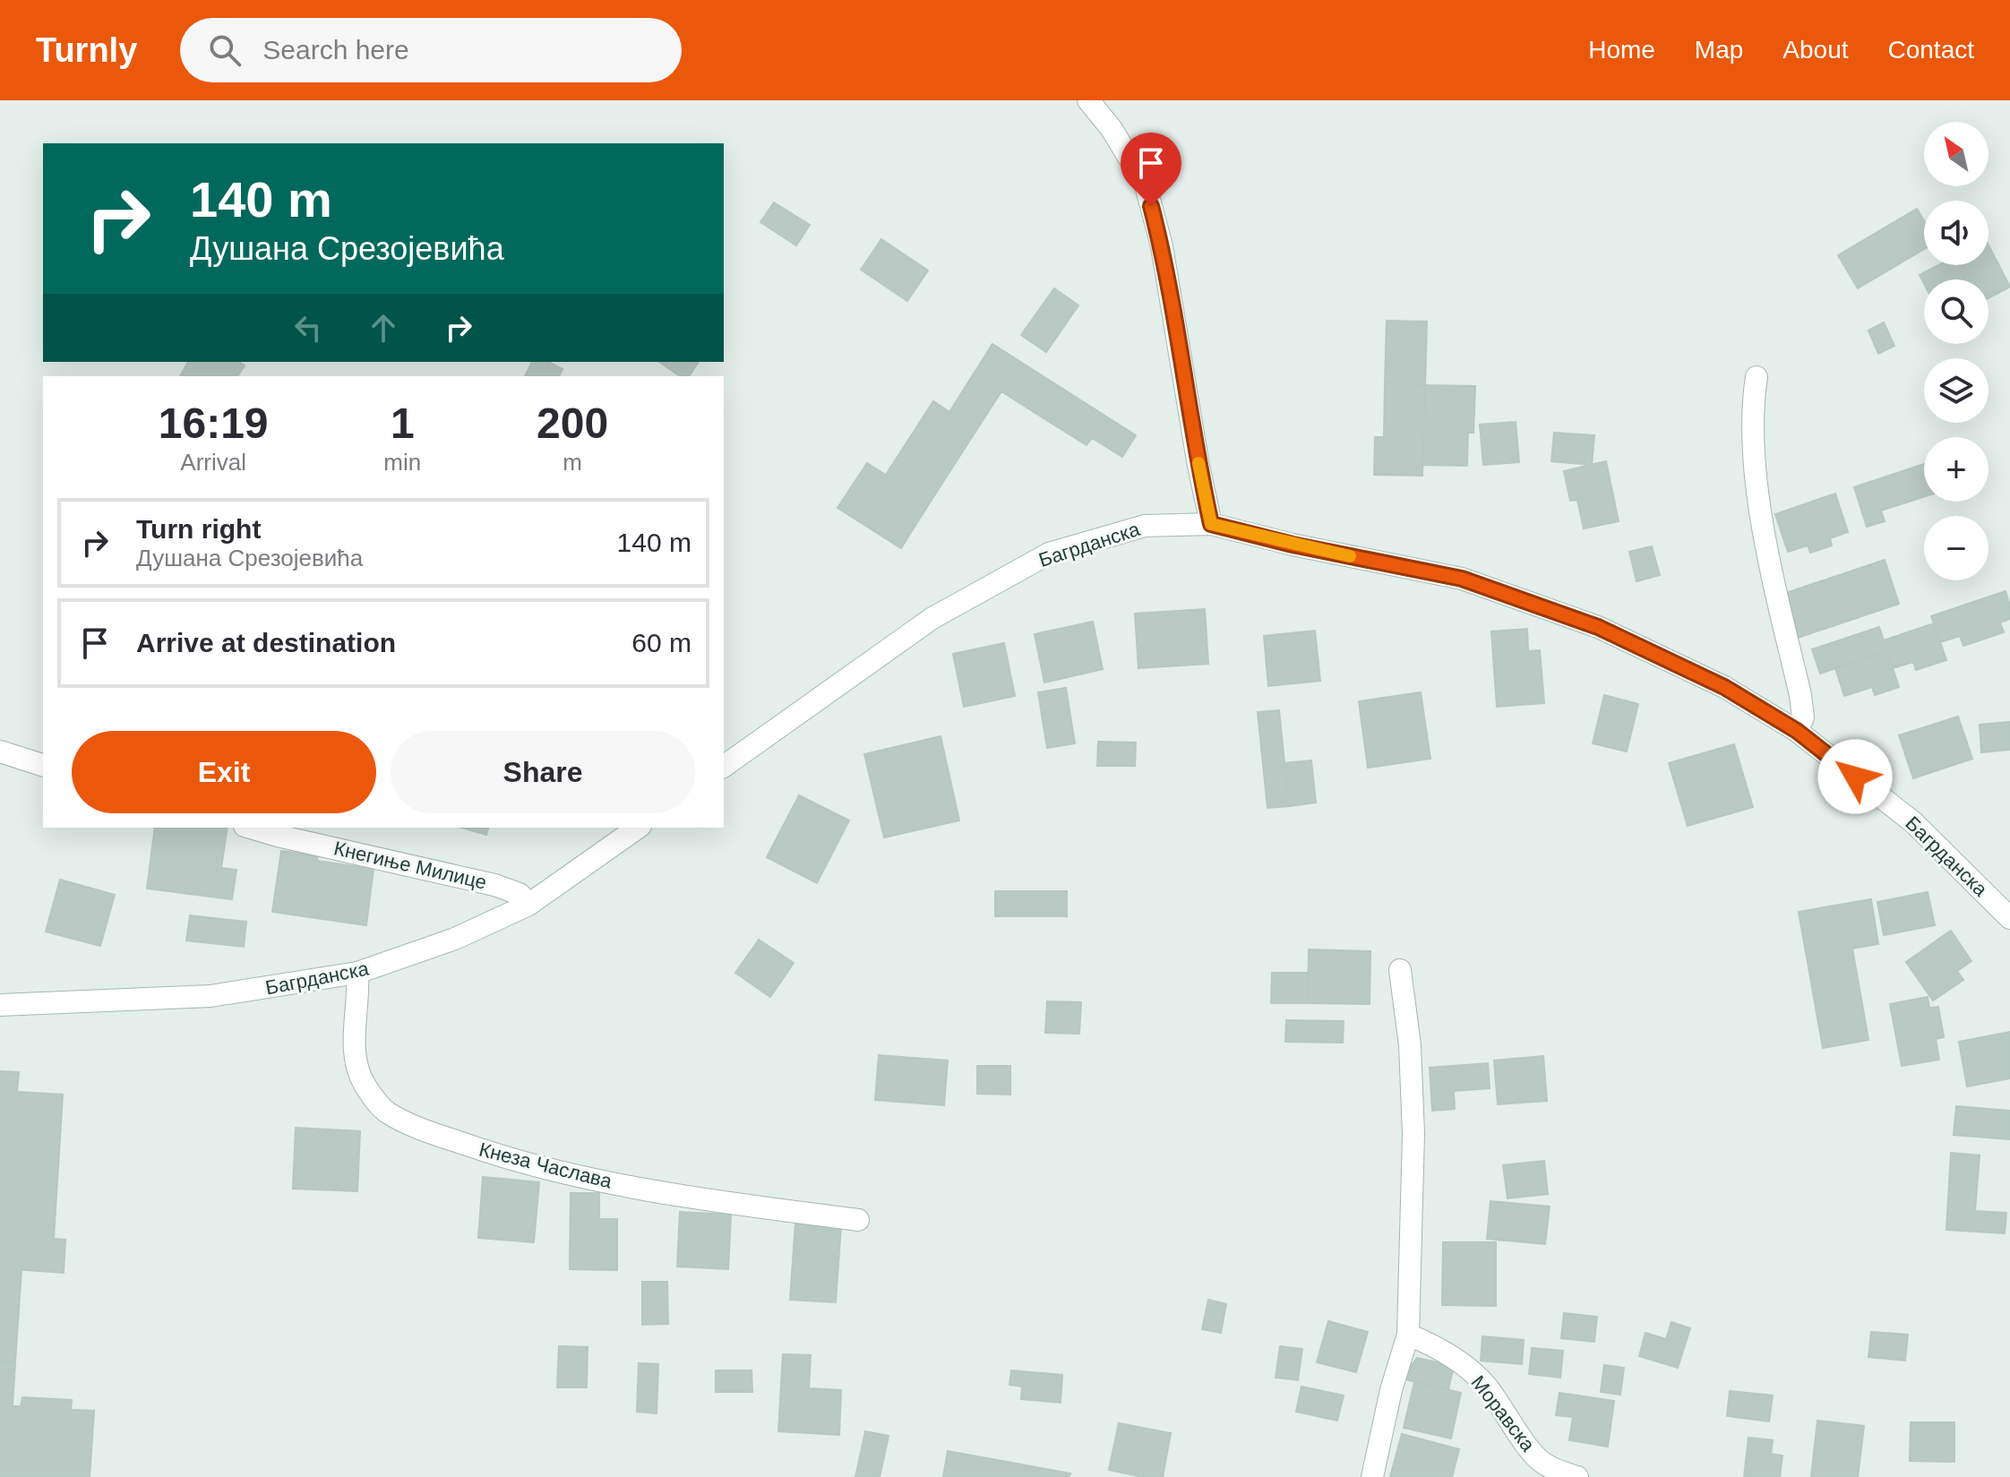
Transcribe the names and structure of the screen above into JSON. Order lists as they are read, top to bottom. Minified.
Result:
{"streets":{"street":["Багрданска","Кнегиње Милице","Кнеза Часлава","Моравска"]},"crossings":[["Багрданска","Кнегиње Милице"],["Багрданска","Кнеза Часлава"]],"north":"top left","page":{"header":"Turnly","search":"Search here","nav":["Home","Map","About","Contact"],"map_buttons":["+","−"],"turn":["140 m","Душана Срезојевића"],"eta":["16:19","Arrival","1","min","200","m"],"list":[{"name":"Turn right","note":"Душана Срезојевића","value":"140 m"},{"name":"Arrive at destination","value":"60 m"}],"buttons":["Exit","Share"]}}
